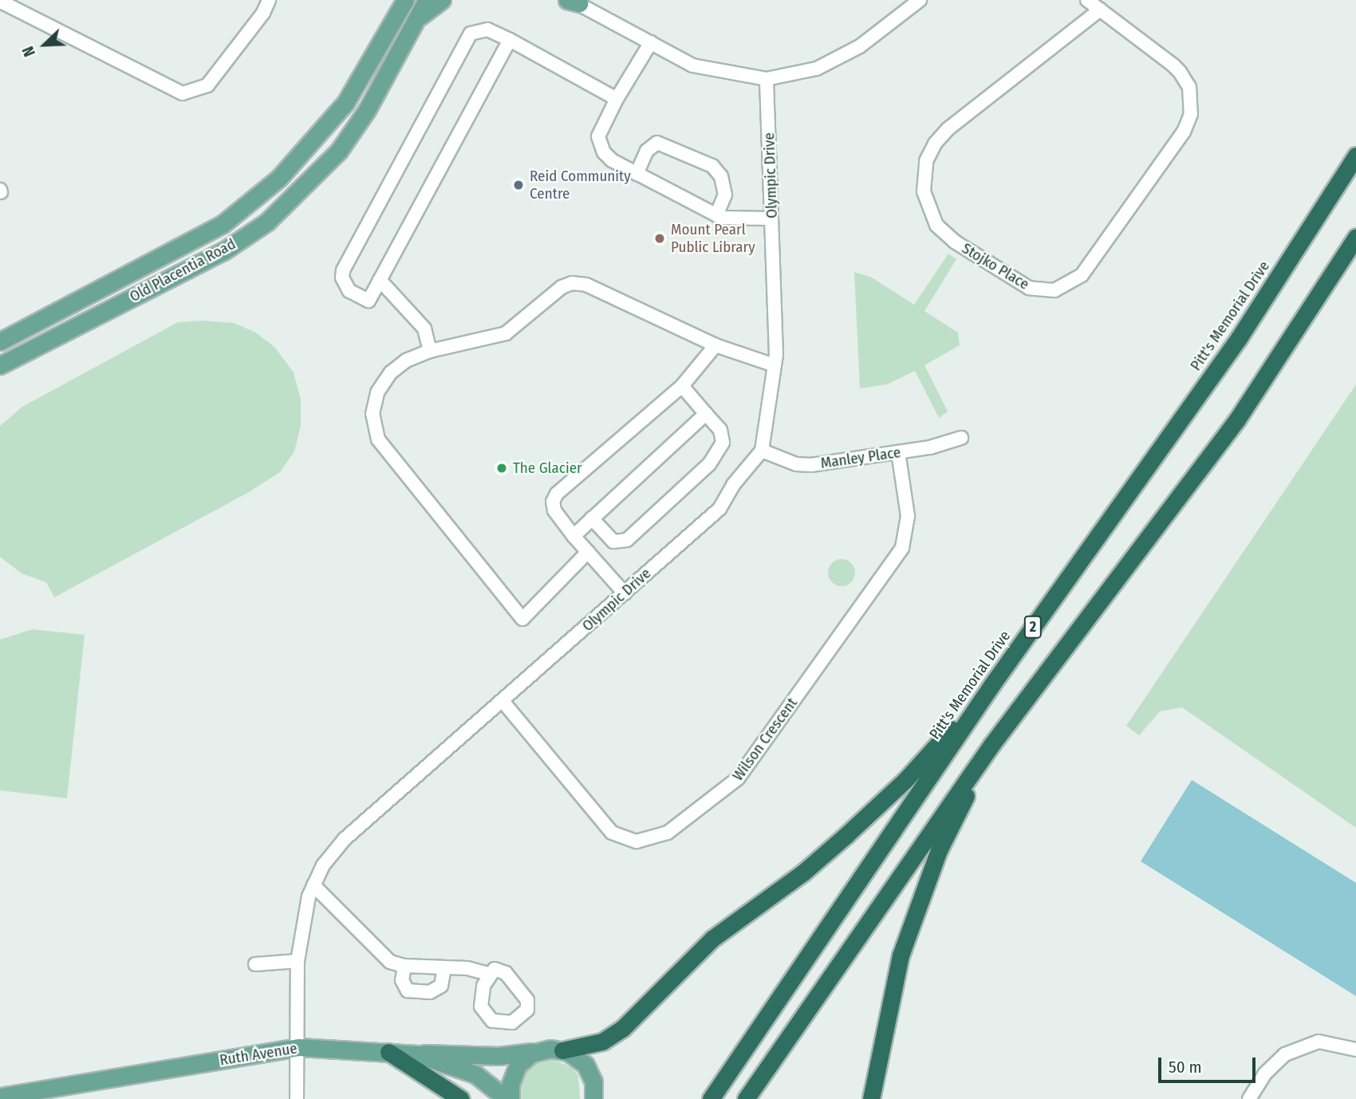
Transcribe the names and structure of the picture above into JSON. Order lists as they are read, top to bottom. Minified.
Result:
{"streets":{"highway":["Pitt's Memorial Drive","2"],"main road":["Old Placentia Road","Ruth Avenue"],"street":["Olympic Drive","Stojko Place","Manley Place","Wilson Crescent"]},"crossings":[["Olympic Drive","Manley Place"],["Olympic Drive","Wilson Crescent"],["Olympic Drive","Ruth Avenue"],["Manley Place","Wilson Crescent"]],"places":["Reid Community Centre","Mount Pearl Public Library","The Glacier"],"scale_bar":"50 m","north":"bottom left"}
